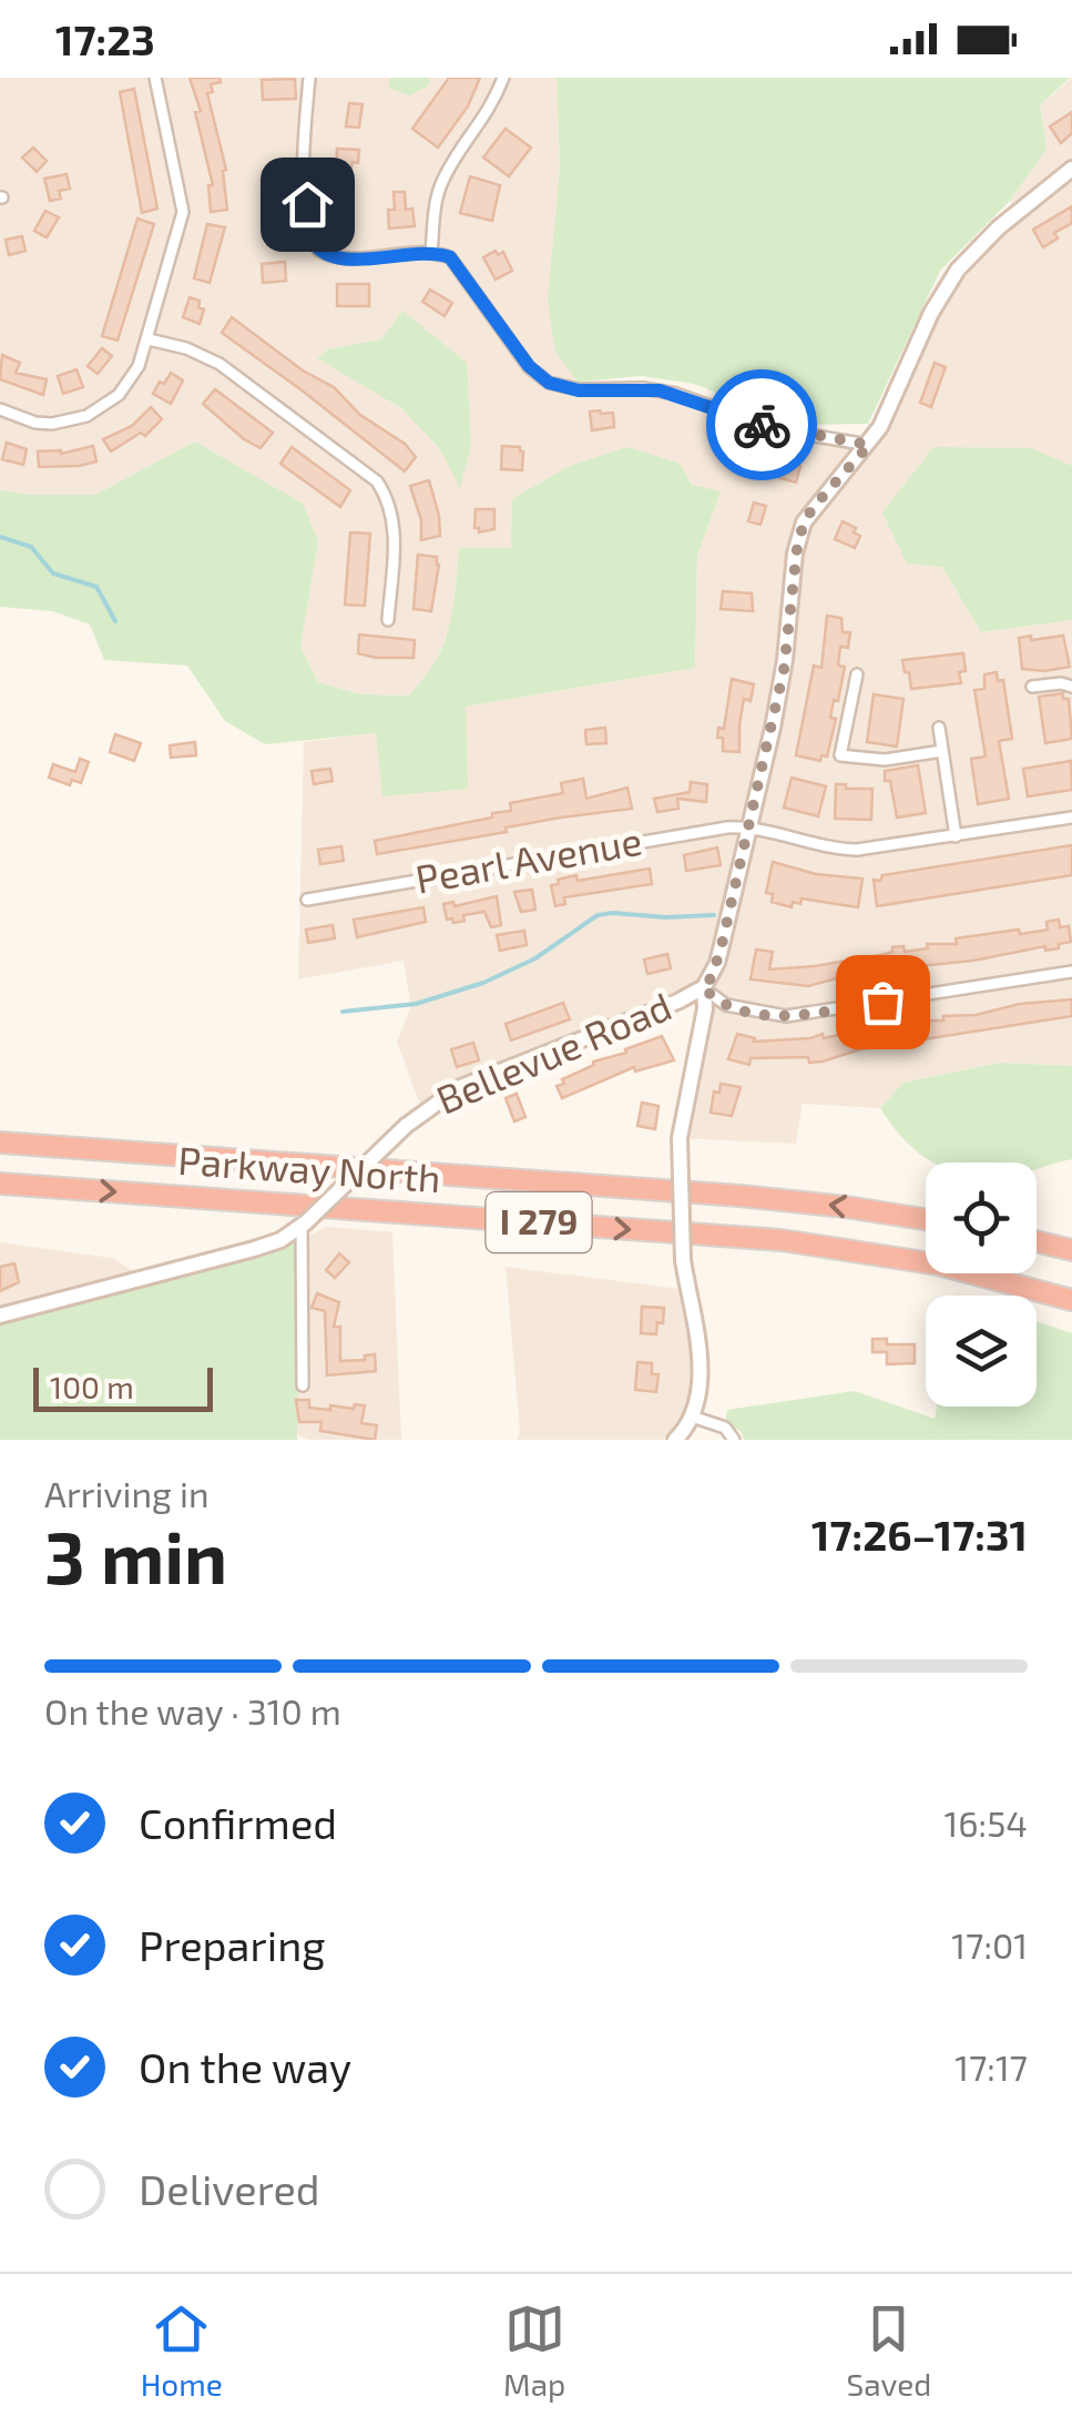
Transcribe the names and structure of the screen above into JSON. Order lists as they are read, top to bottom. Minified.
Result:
{"streets":{"highway":["Parkway North","I 279"],"street":["Pearl Avenue","Bellevue Road"]},"crossings":[["Pearl Avenue","Bellevue Road"]],"scale_bar":"100 m","page":{"status":"17:23","scale":"100 m","heading":["3 min","Arriving in","17:26–17:31"],"bar":"On the way · 310 m","list":[["Confirmed","16:54"],["Preparing","17:01"],["On the way","17:17"],"Delivered"],"tabs":["Home","Map","Saved"]}}
